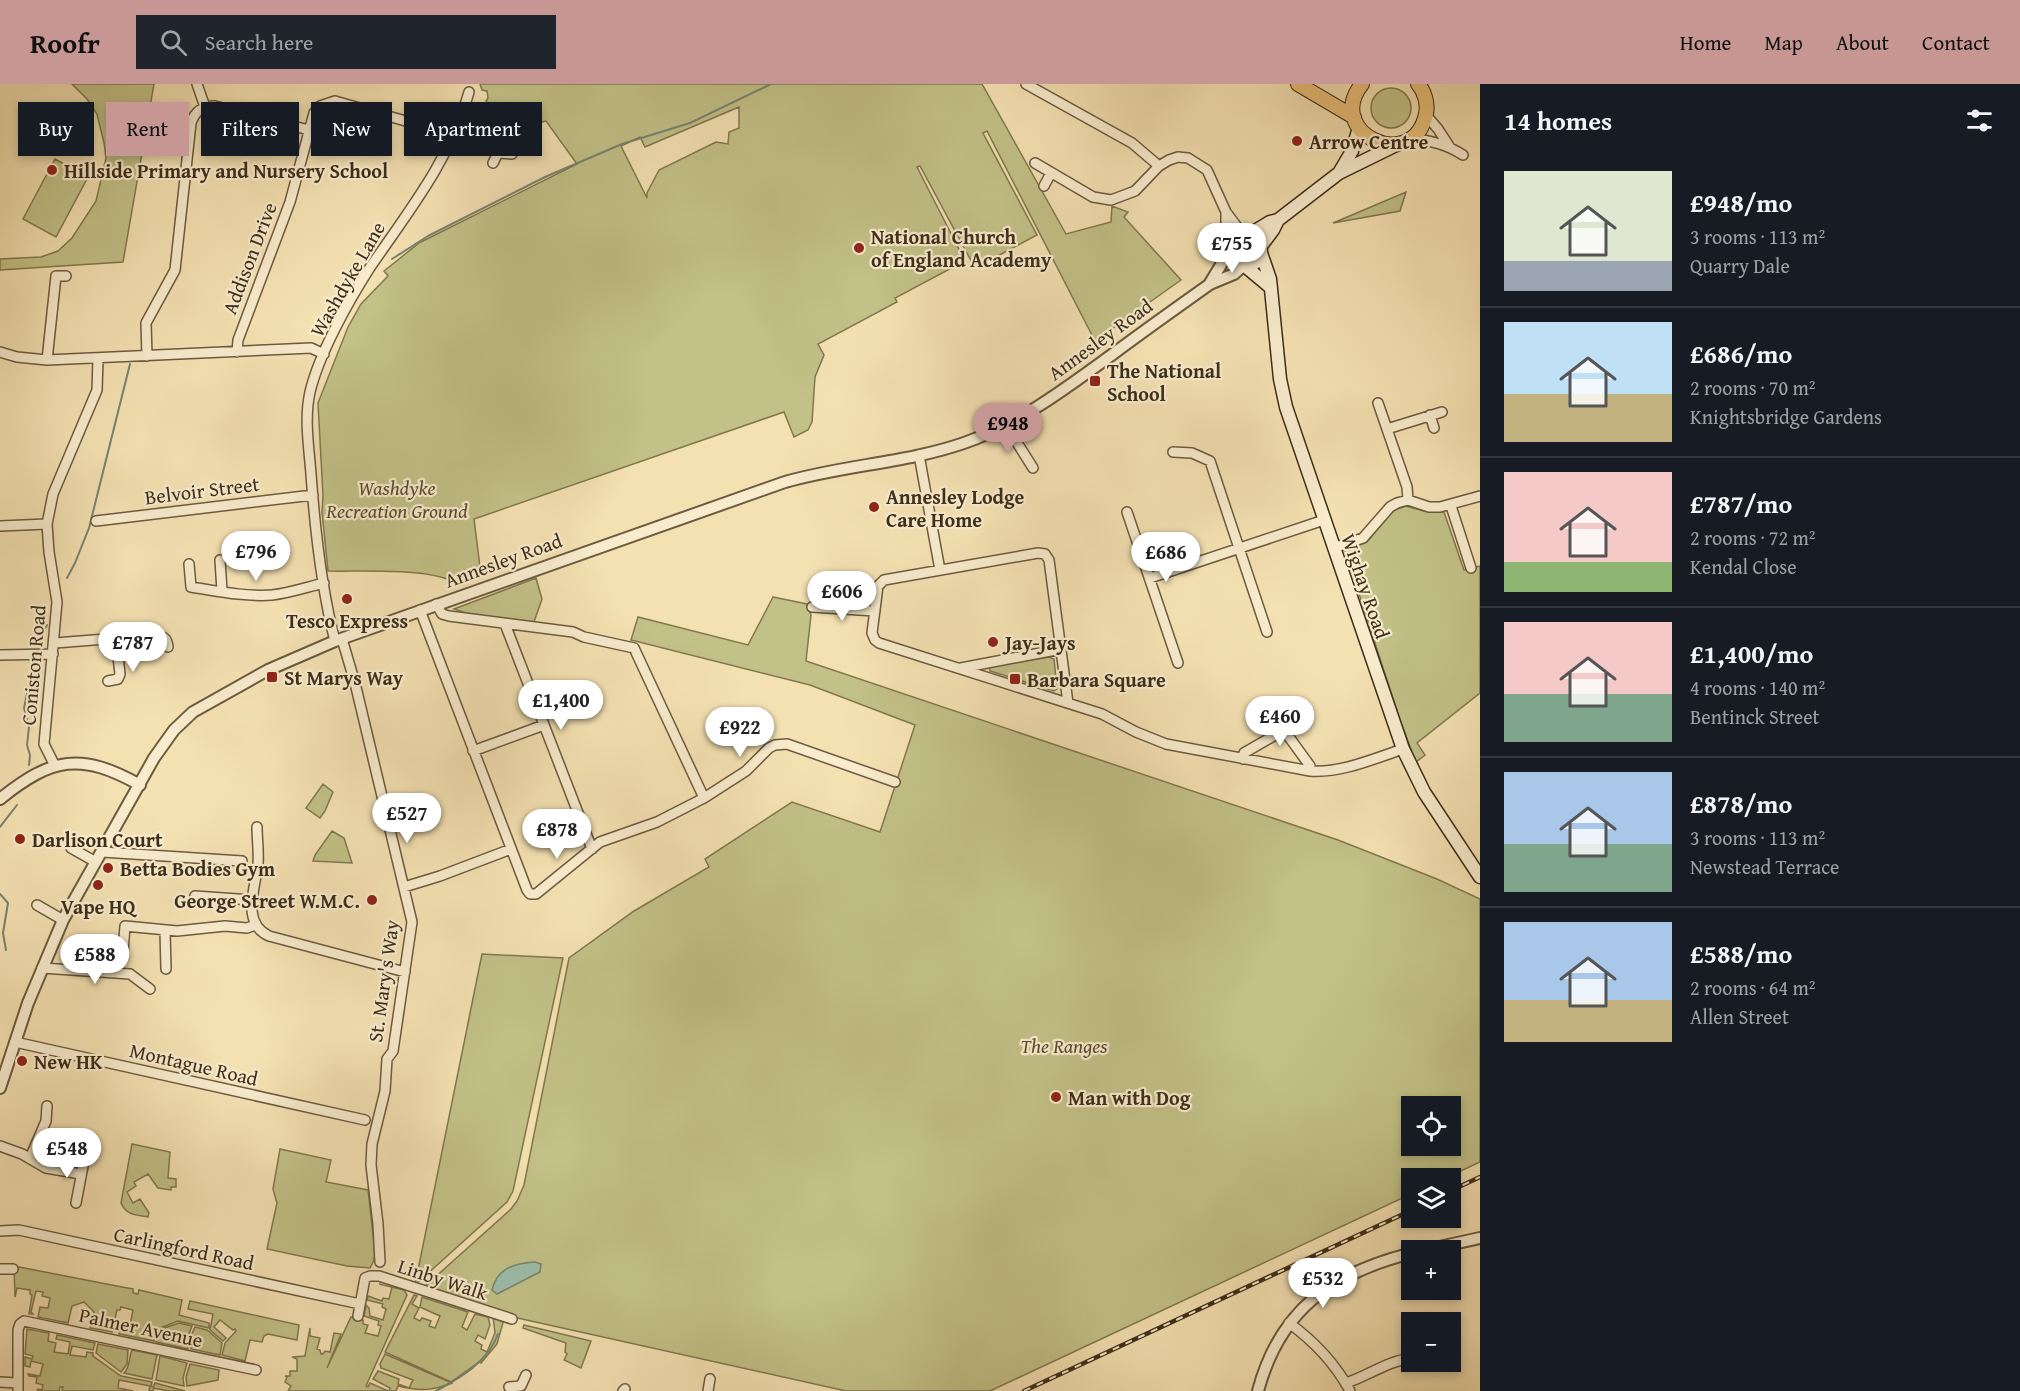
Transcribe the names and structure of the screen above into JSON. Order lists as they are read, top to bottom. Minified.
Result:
{"streets":{"main road":["Wighay Road"],"street":["Addison Drive","Washdyke Lane","Annesley Road","Belvoir Street","Coniston Road","St. Mary's Way","Montague Road","Carlingford Road","Linby Walk","Palmer Avenue"]},"crossings":[["Washdyke Lane","Annesley Road"],["Washdyke Lane","Belvoir Street"],["Washdyke Lane","St. Mary's Way"],["Annesley Road","Wighay Road"],["Annesley Road","St. Mary's Way"],["Annesley Road","Montague Road"],["St. Mary's Way","Linby Walk"],["Carlingford Road","Linby Walk"]],"parks":["Washdyke Recreation Ground","The Ranges"],"places":{"other":["Arrow Centre","Hillside Primary and Nursery School","National Church of England Academy","Annesley Lodge Care Home","Tesco Express","Jay-Jays","Darlison Court","Betta Bodies Gym","Vape HQ","George Street W.M.C.","New HK","Man with Dog"],"transit":["The National School","St Marys Way","Barbara Square"]},"page":{"header":"Roofr","search":"Search here","nav":["Home","Map","About","Contact"],"heading":"14 homes","chip":["Buy","Rent","Filters","New","Apartment"],"list":[{"name":"£948/mo","note":"3 rooms · 113 m² · Quarry Dale"},{"name":"£686/mo","note":"2 rooms · 70 m² · Knightsbridge Gardens"},{"name":"£787/mo","note":"2 rooms · 72 m² · Kendal Close"},{"name":"£1,400/mo","note":"4 rooms · 140 m² · Bentinck Street"},{"name":"£878/mo","note":"3 rooms · 113 m² · Newstead Terrace"},{"name":"£588/mo","note":"2 rooms · 64 m² · Allen Street"}],"price":["£755","£948","£796","£686","£606","£787","£1,400","£460","£922","£527","£878","£588","£548","£532"],"map_buttons":["+","−"]}}
